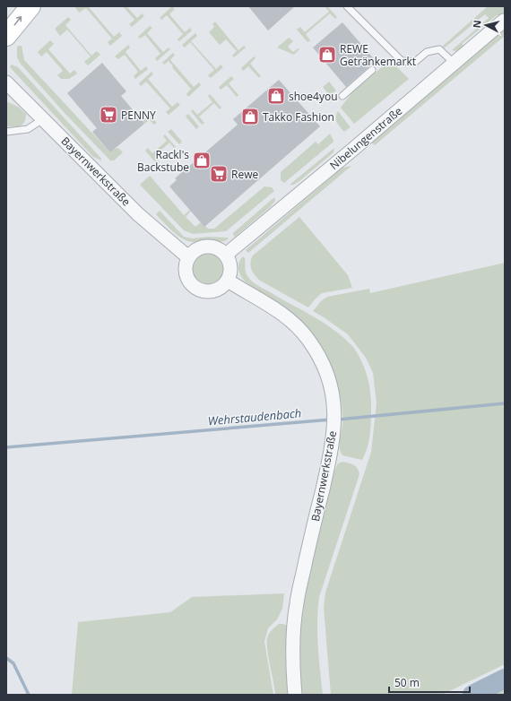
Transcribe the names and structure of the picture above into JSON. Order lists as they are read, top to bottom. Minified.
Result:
{"streets":{"street":["Nibelungenstraße","Bayernwerkstraße"]},"crossings":[["Nibelungenstraße","Bayernwerkstraße"]],"water":["Wehrstaudenbach"],"places":{"shop":["REWE Getränkemarkt","shoe4you","Takko Fashion","Rackl's Backstube"],"supermarket":["PENNY","Rewe"]},"scale_bar":"50 m","north":"left"}
